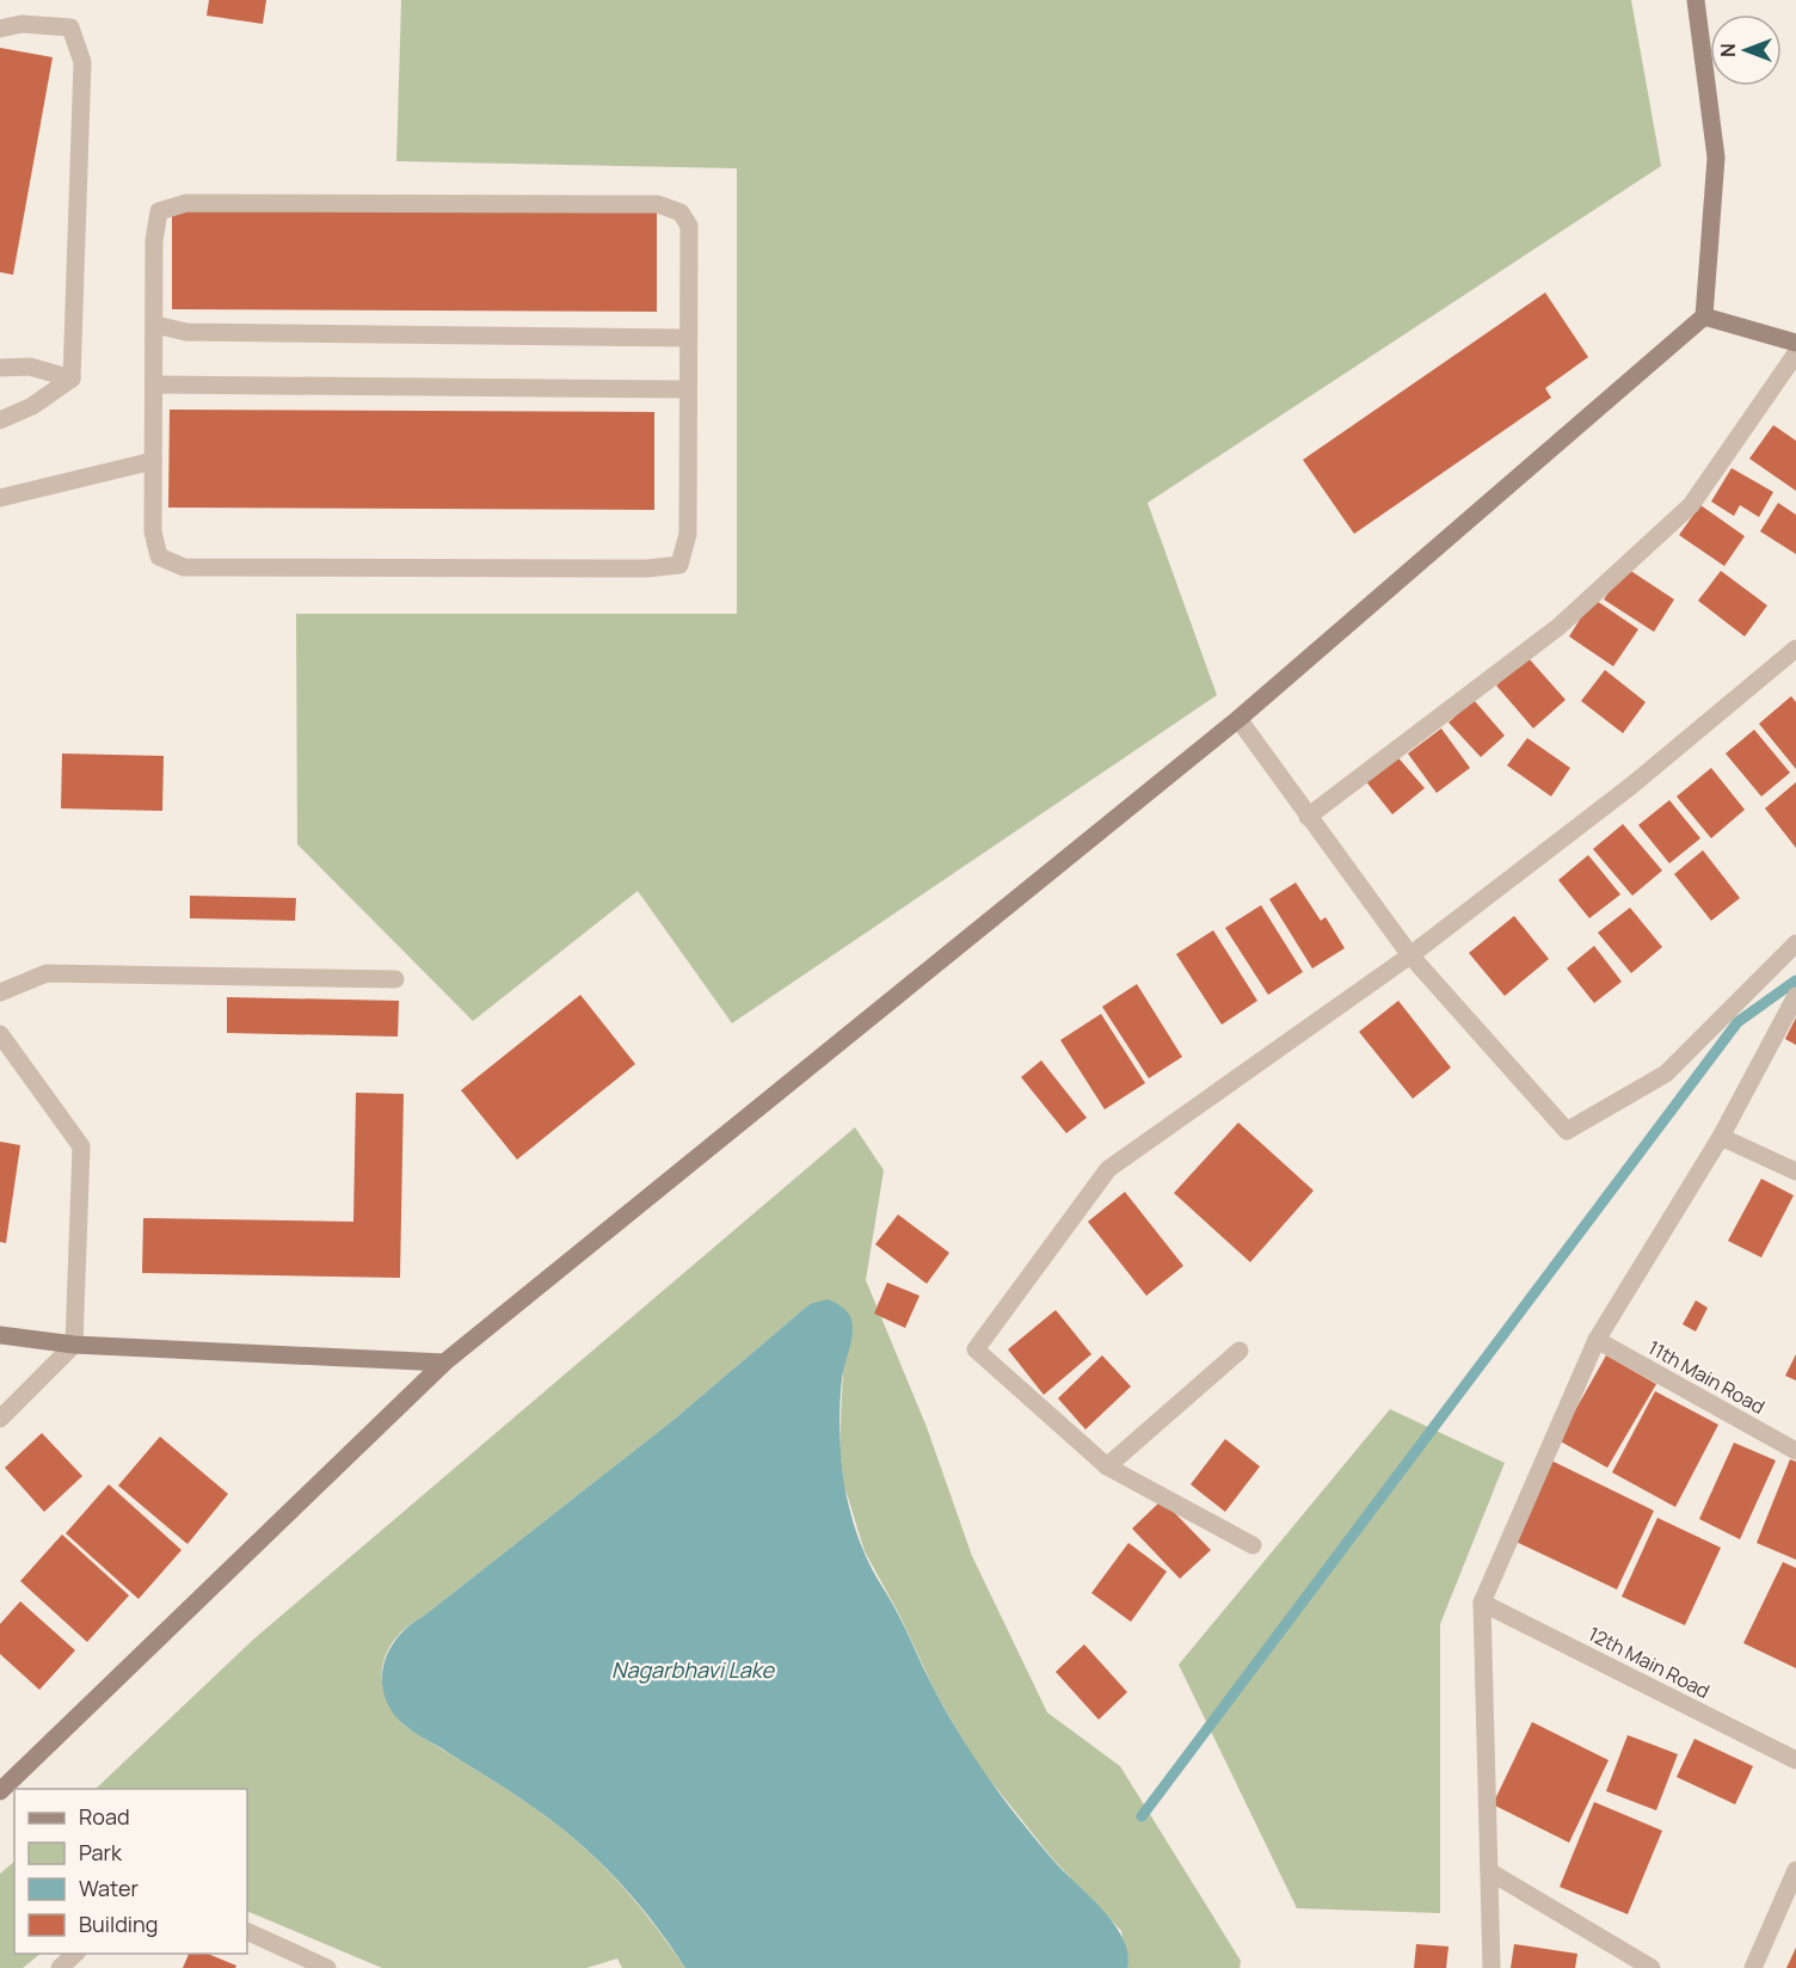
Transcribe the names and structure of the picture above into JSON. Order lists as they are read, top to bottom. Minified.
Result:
{"streets":{"street":["11th Main Road","12th Main Road"]},"water":["Nagarbhavi Lake"],"legend":["Road","Park","Water","Building"],"north":"left"}
